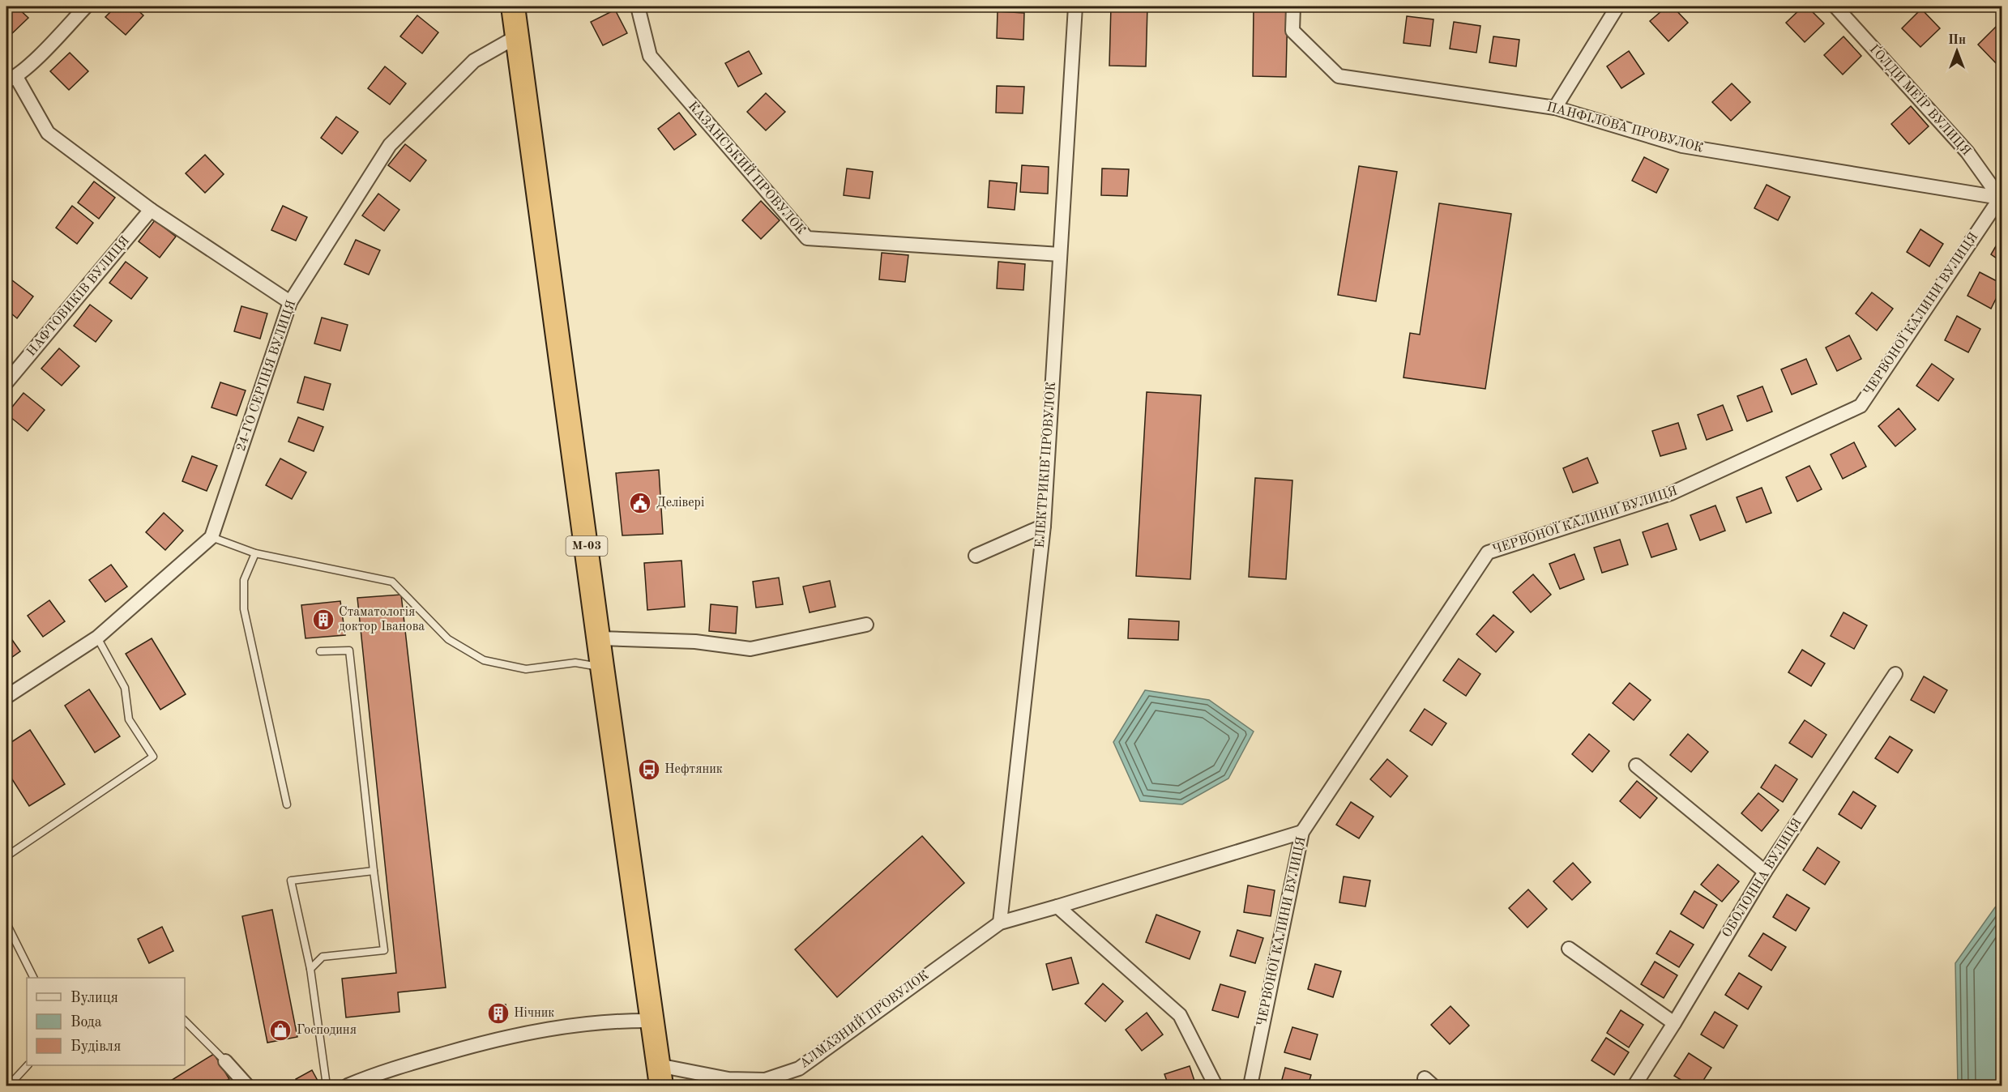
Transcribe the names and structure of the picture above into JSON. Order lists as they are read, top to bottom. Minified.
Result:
{"streets":{"highway":["М-03"],"street":["ҐОЛДИ МЕЇР ВУЛИЦЯ","ПАНФІЛОВА ПРОВУЛОК","КАЗАНСЬКИЙ ПРОВУЛОК","НАФТОВИКІВ ВУЛИЦЯ","ЧЕРВОНОЇ КАЛИНИ ВУЛИЦЯ","24-ГО СЕРПНЯ ВУЛИЦЯ","ЕЛЕКТРИКІВ ПРОВУЛОК","ОБОЛОННА ВУЛИЦЯ","АЛМАЗНИЙ ПРОВУЛОК"]},"crossings":[["ҐОЛДИ МЕЇР ВУЛИЦЯ","ПАНФІЛОВА ПРОВУЛОК"],["ҐОЛДИ МЕЇР ВУЛИЦЯ","ЧЕРВОНОЇ КАЛИНИ ВУЛИЦЯ"],["ПАНФІЛОВА ПРОВУЛОК","ЧЕРВОНОЇ КАЛИНИ ВУЛИЦЯ"],["КАЗАНСЬКИЙ ПРОВУЛОК","ЕЛЕКТРИКІВ ПРОВУЛОК"],["ЧЕРВОНОЇ КАЛИНИ ВУЛИЦЯ","АЛМАЗНИЙ ПРОВУЛОК"],["24-ГО СЕРПНЯ ВУЛИЦЯ","М-03"],["ЕЛЕКТРИКІВ ПРОВУЛОК","АЛМАЗНИЙ ПРОВУЛОК"],["М-03","АЛМАЗНИЙ ПРОВУЛОК"]],"places":{"public building":["Делівері"],"building":["Стаматологія доктор Іванова","Нічник"],"bus stop":["Нефтяник"],"shop":["Господиня"]},"legend":["Вулиця","Вода","Будівля"],"north":"top"}
